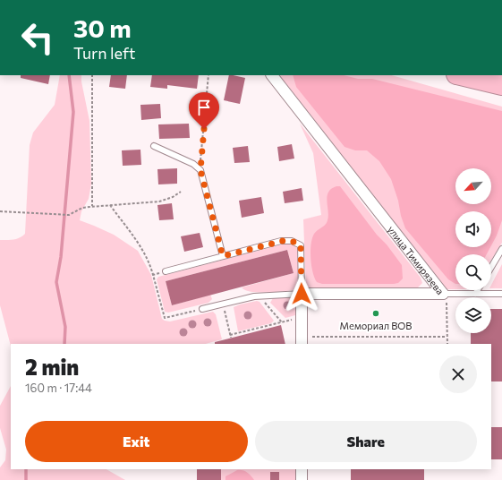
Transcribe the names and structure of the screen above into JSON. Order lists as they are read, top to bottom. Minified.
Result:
{"streets":{"street":["улица Тимирязева"]},"places":["Мемориал ВОВ"],"north":"bottom left","page":{"turn":["30 m","Turn left"],"heading":["2 min","160 m · 17:44"],"buttons":["Exit","Share"]}}
